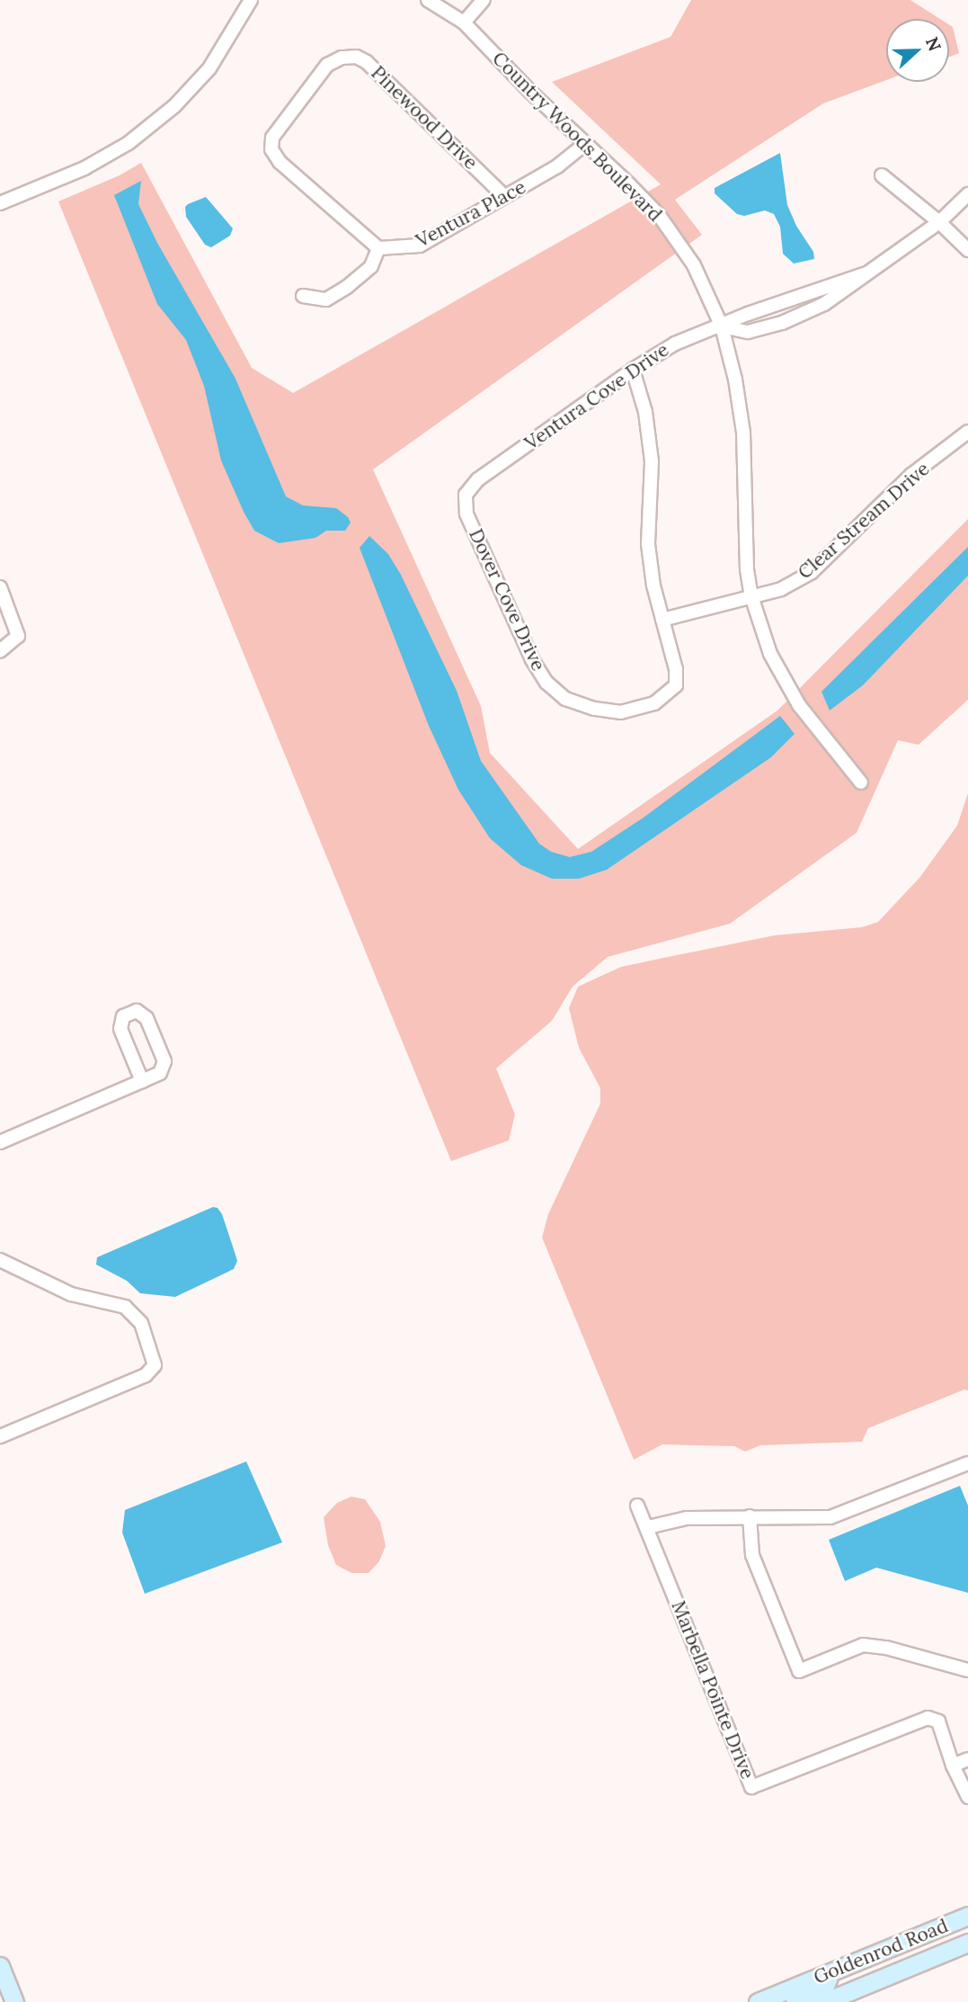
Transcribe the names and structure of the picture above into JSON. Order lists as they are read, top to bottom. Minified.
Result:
{"streets":{"main road":["Goldenrod Road"],"street":["Pinewood Drive","Country Woods Boulevard","Ventura Place","Ventura Cove Drive","Clear Stream Drive","Dover Cove Drive","Marbella Pointe Drive"]},"crossings":[["Pinewood Drive","Ventura Place"],["Country Woods Boulevard","Ventura Place"],["Country Woods Boulevard","Ventura Cove Drive"],["Country Woods Boulevard","Clear Stream Drive"],["Ventura Cove Drive","Dover Cove Drive"],["Clear Stream Drive","Dover Cove Drive"]],"north":"right"}
